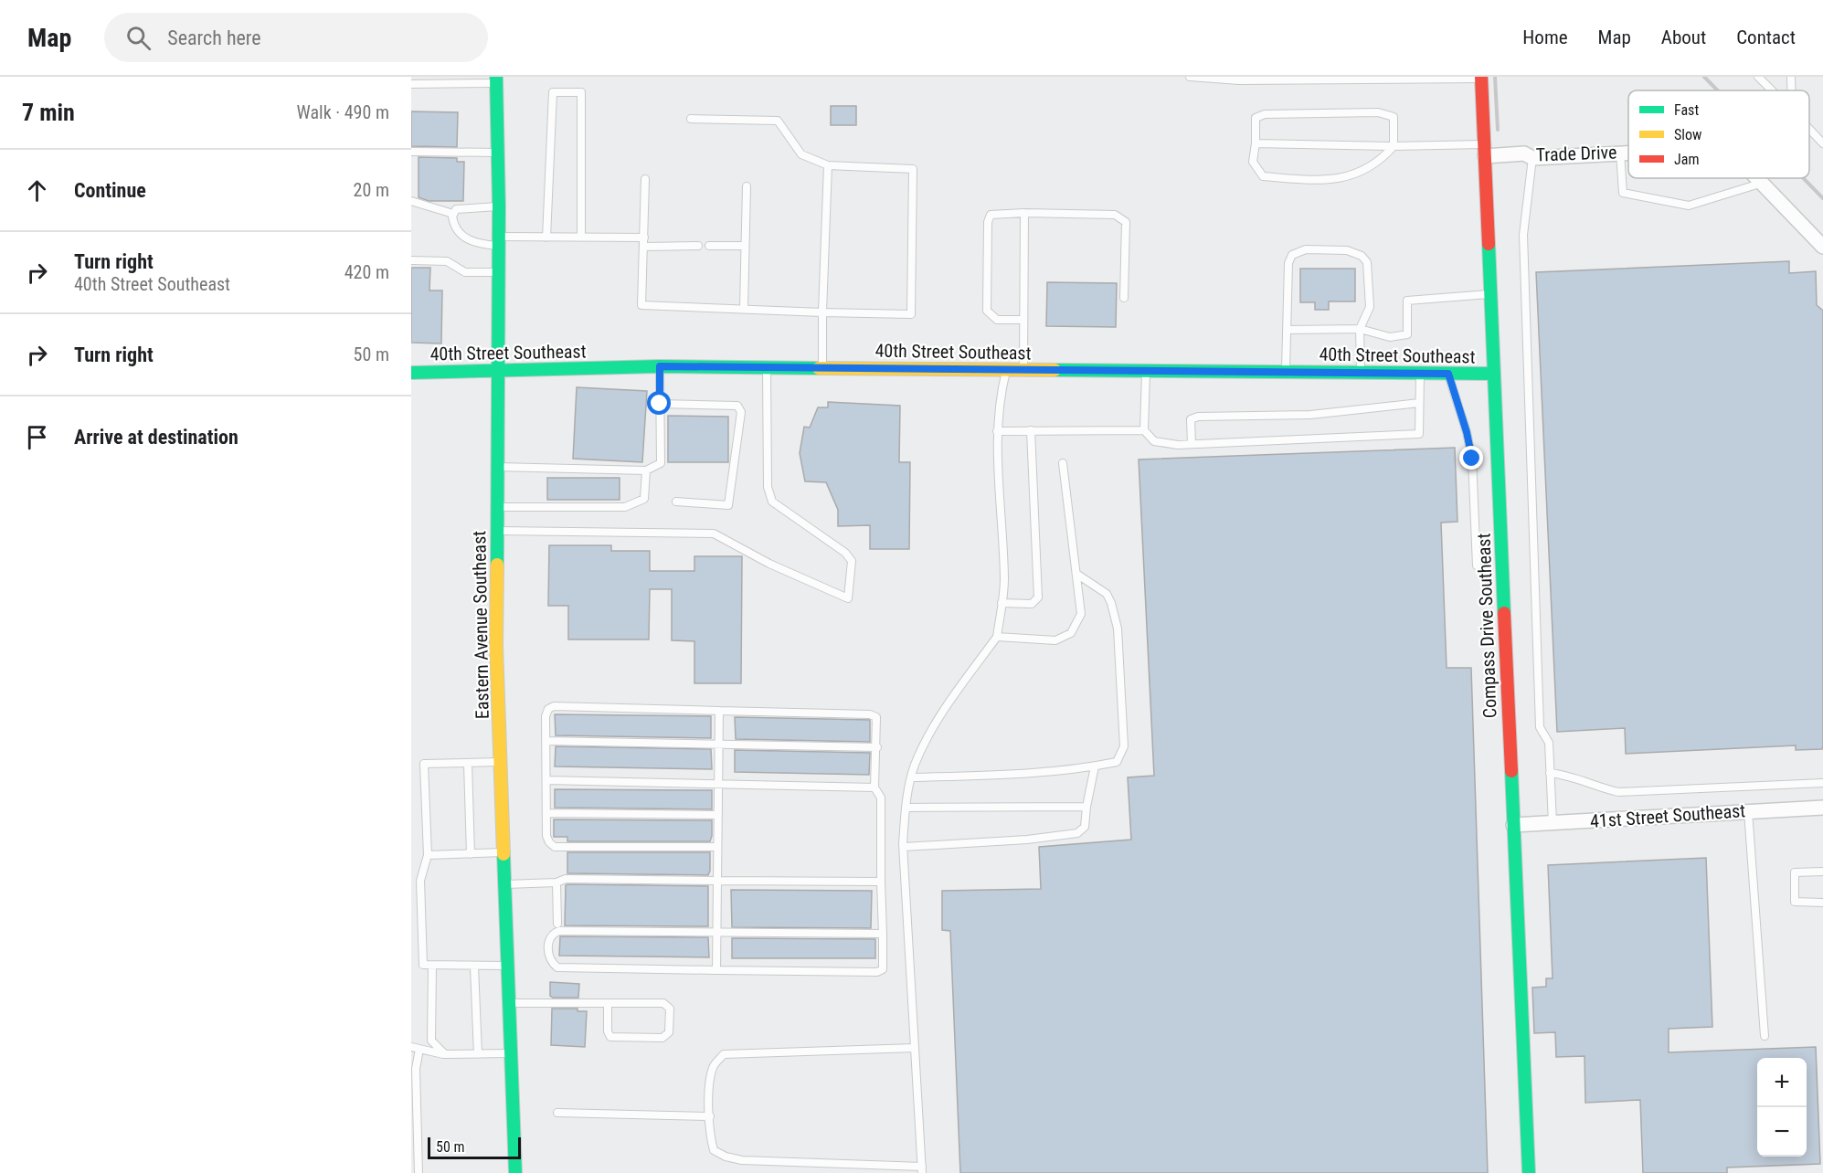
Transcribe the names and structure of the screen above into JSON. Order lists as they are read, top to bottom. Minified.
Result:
{"streets":{"street":["Trade Drive","40th Street Southeast","Eastern Avenue Southeast","Compass Drive Southeast","41st Street Southeast"]},"crossings":[["Trade Drive","Compass Drive Southeast"],["40th Street Southeast","Eastern Avenue Southeast"],["40th Street Southeast","Compass Drive Southeast"],["Compass Drive Southeast","41st Street Southeast"]],"legend":["Fast","Slow","Jam"],"scale_bar":"50 m","page":{"header":"Map","search":"Search here","nav":["Home","Map","About","Contact"],"heading":["7 min","Walk · 490 m"],"list":[["Continue","20 m"],["Turn right","40th Street Southeast","420 m"],["Turn right","50 m"],"Arrive at destination"],"map_buttons":["+","−"],"scale":"50 m"}}
